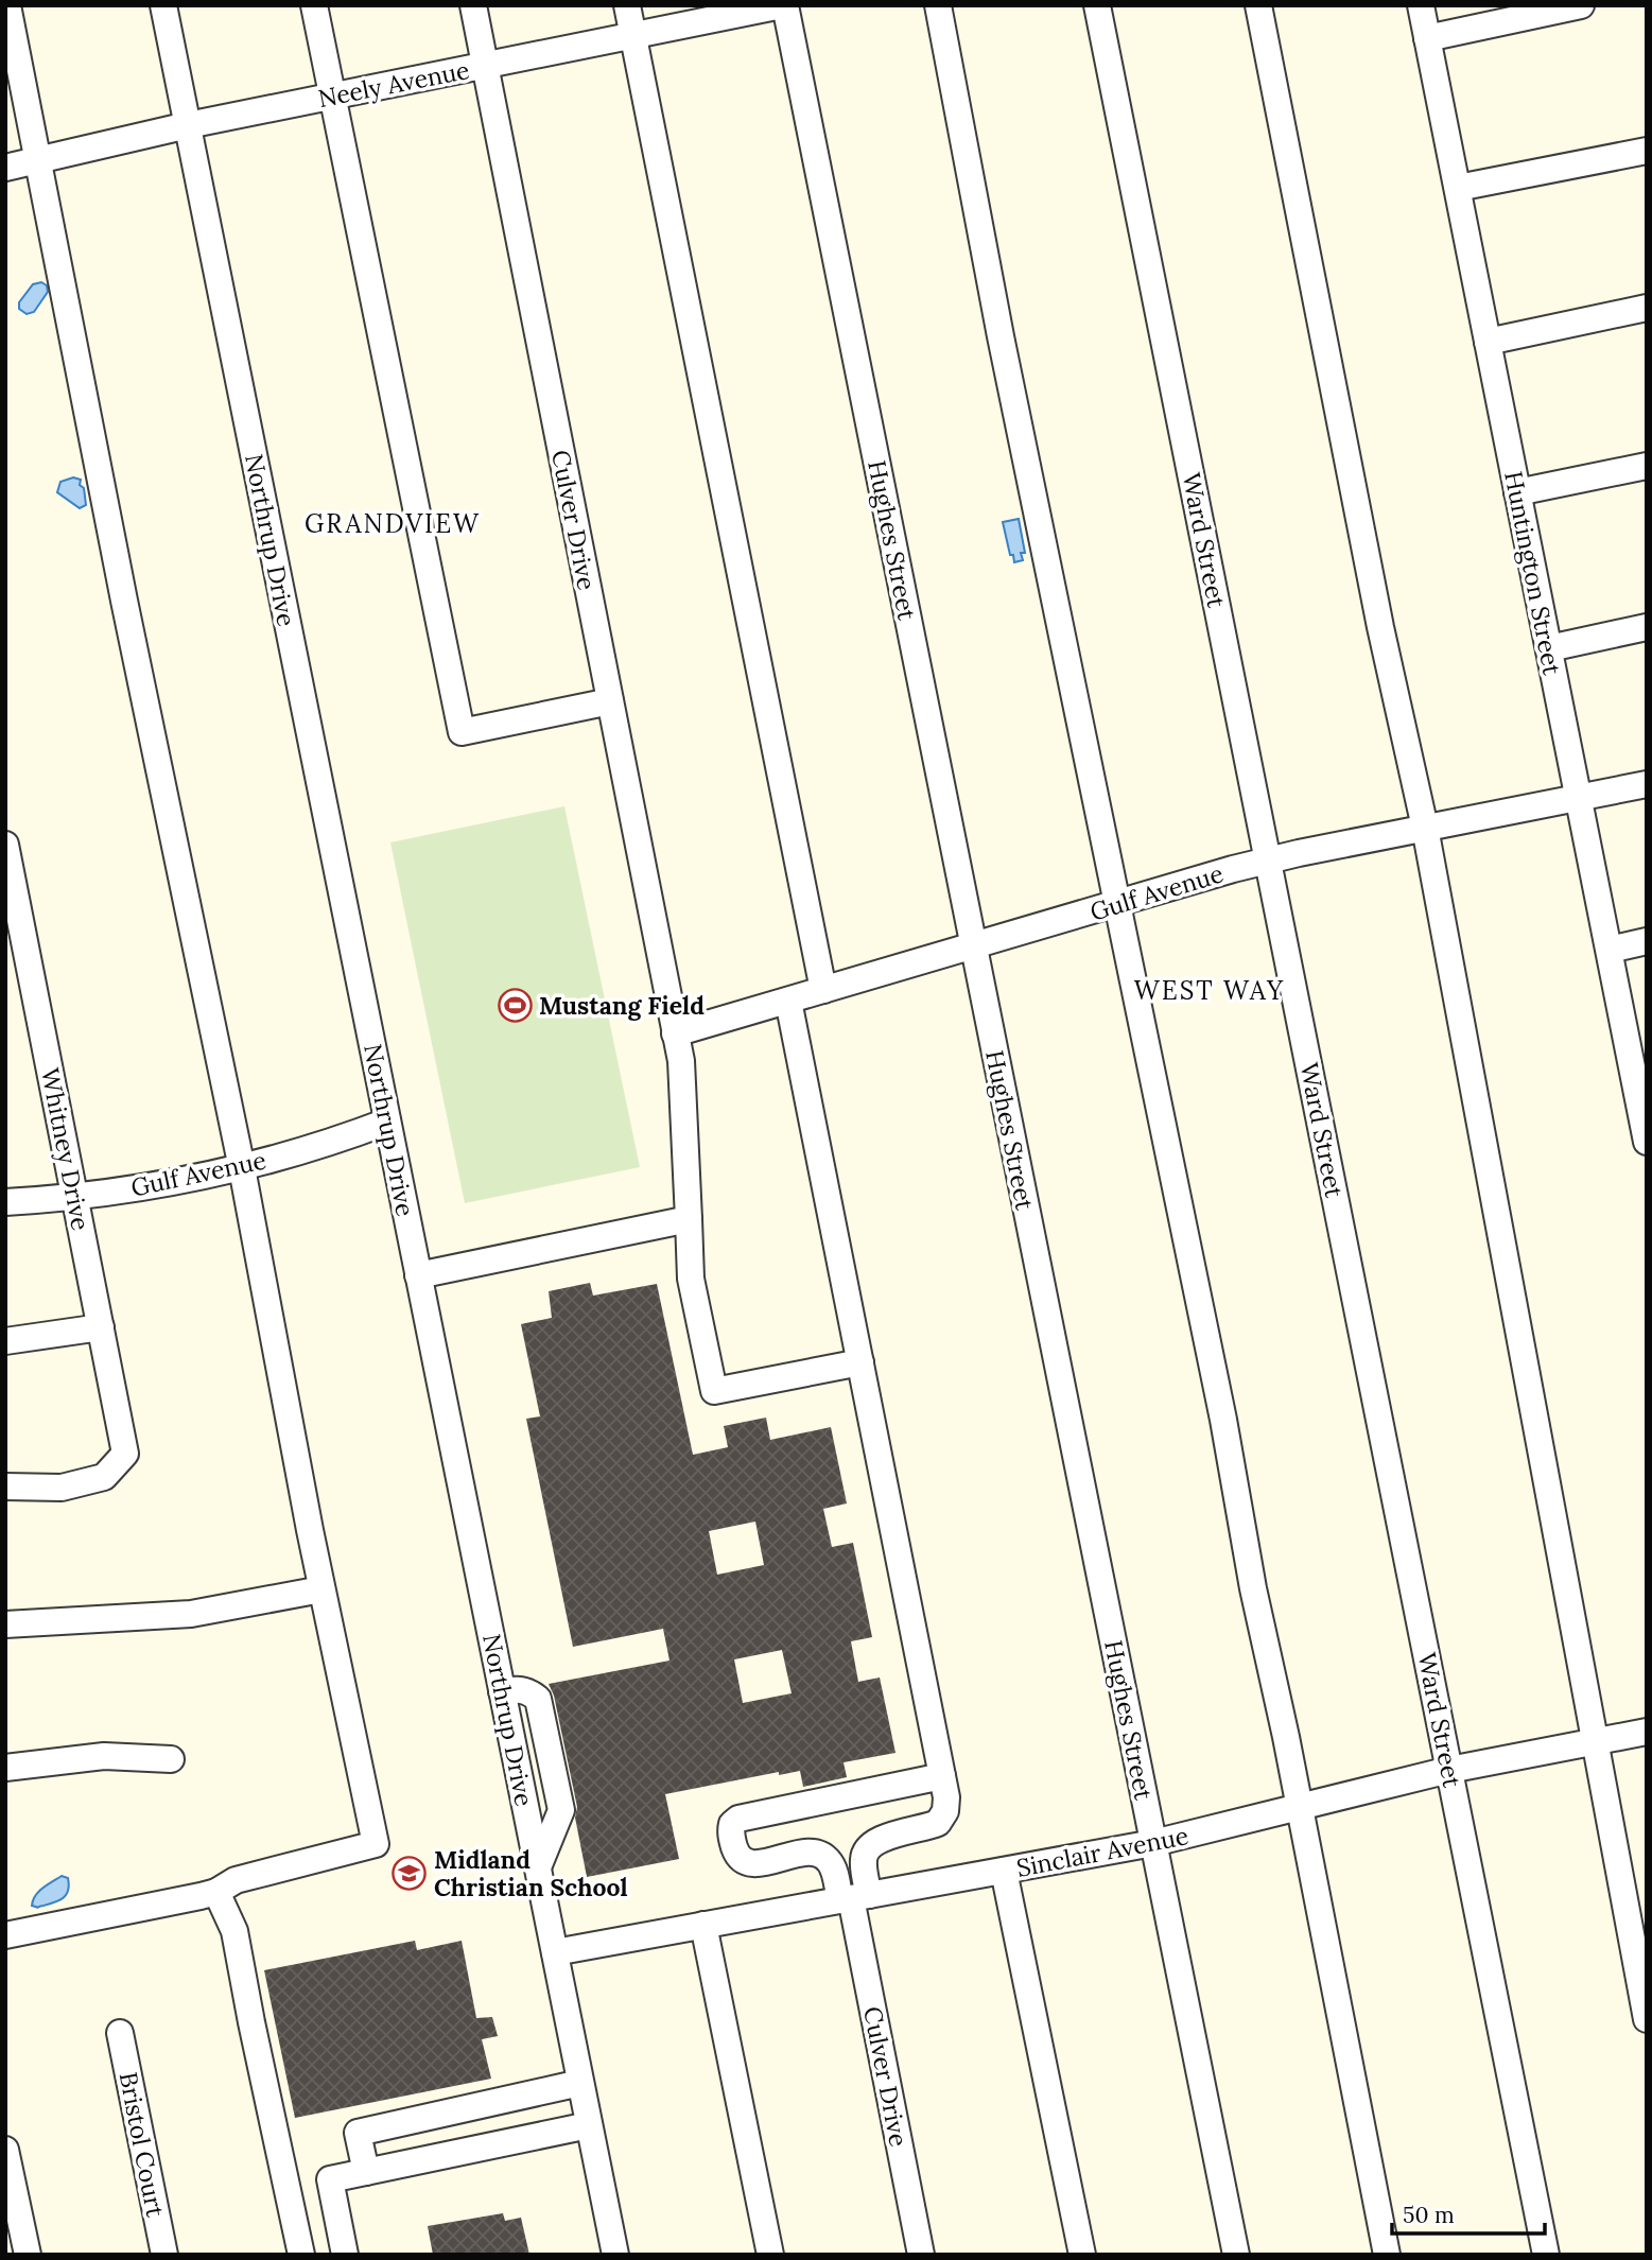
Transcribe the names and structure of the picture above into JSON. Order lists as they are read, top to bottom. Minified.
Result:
{"streets":{"street":["Neely Avenue","Culver Drive","Northrup Drive","Hughes Street","Ward Street","Huntington Street","Gulf Avenue","Whitney Drive","Sinclair Avenue","Bristol Court"]},"crossings":[["Neely Avenue","Culver Drive"],["Neely Avenue","Northrup Drive"],["Neely Avenue","Hughes Street"],["Culver Drive","Gulf Avenue"],["Culver Drive","Sinclair Avenue"],["Northrup Drive","Gulf Avenue"],["Northrup Drive","Sinclair Avenue"],["Hughes Street","Gulf Avenue"],["Hughes Street","Sinclair Avenue"],["Ward Street","Gulf Avenue"],["Ward Street","Sinclair Avenue"],["Huntington Street","Gulf Avenue"],["Gulf Avenue","Whitney Drive"]],"districts":["GRANDVIEW","WEST WAY"],"places":{"sports":["Mustang Field"],"school or university":["Midland Christian School"]},"scale_bar":"50 m"}
